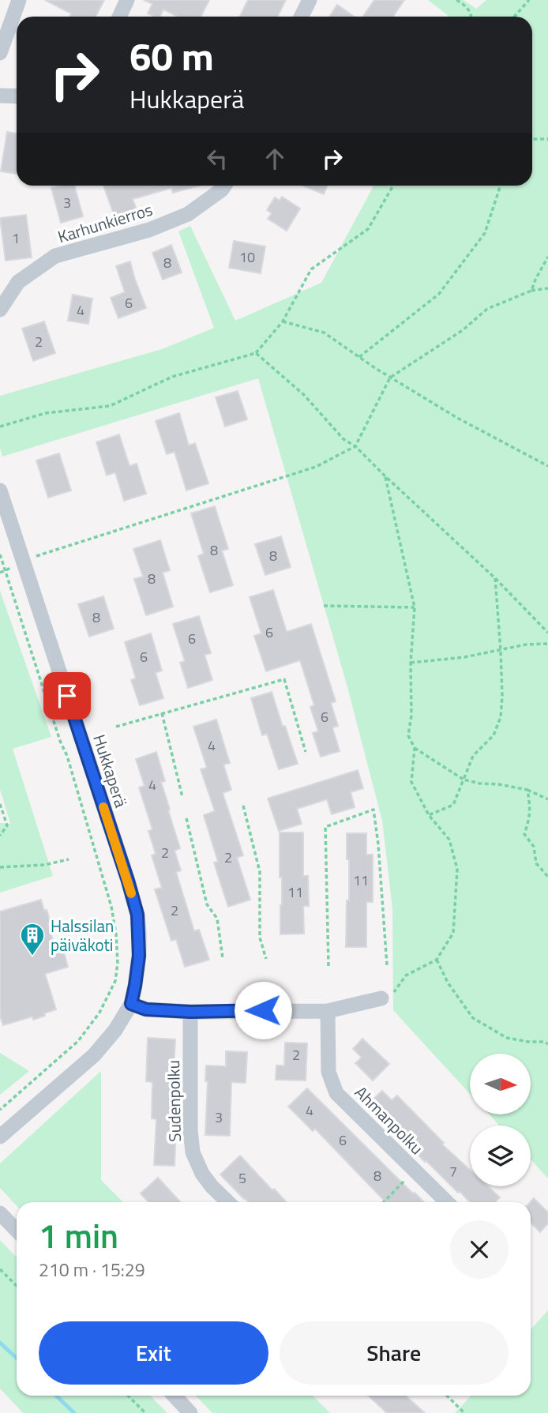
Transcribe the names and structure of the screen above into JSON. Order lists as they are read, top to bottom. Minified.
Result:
{"streets":{"street":["Karhunkierros","Hukkaperä","Sudenpolku","Ahmanpolku"]},"places":{"building":["Halssilan päiväkoti"]},"house_numbers":["3","1","10","8","6","4","2","8","8","8","8","6","6","6","6","4","4","2","2","11","11","2","2","4","3","6","7","8","5"],"north":"right","page":{"turn":["60 m","Hukkaperä"],"heading":["1 min","210 m · 15:29"],"buttons":["Exit","Share"]}}
